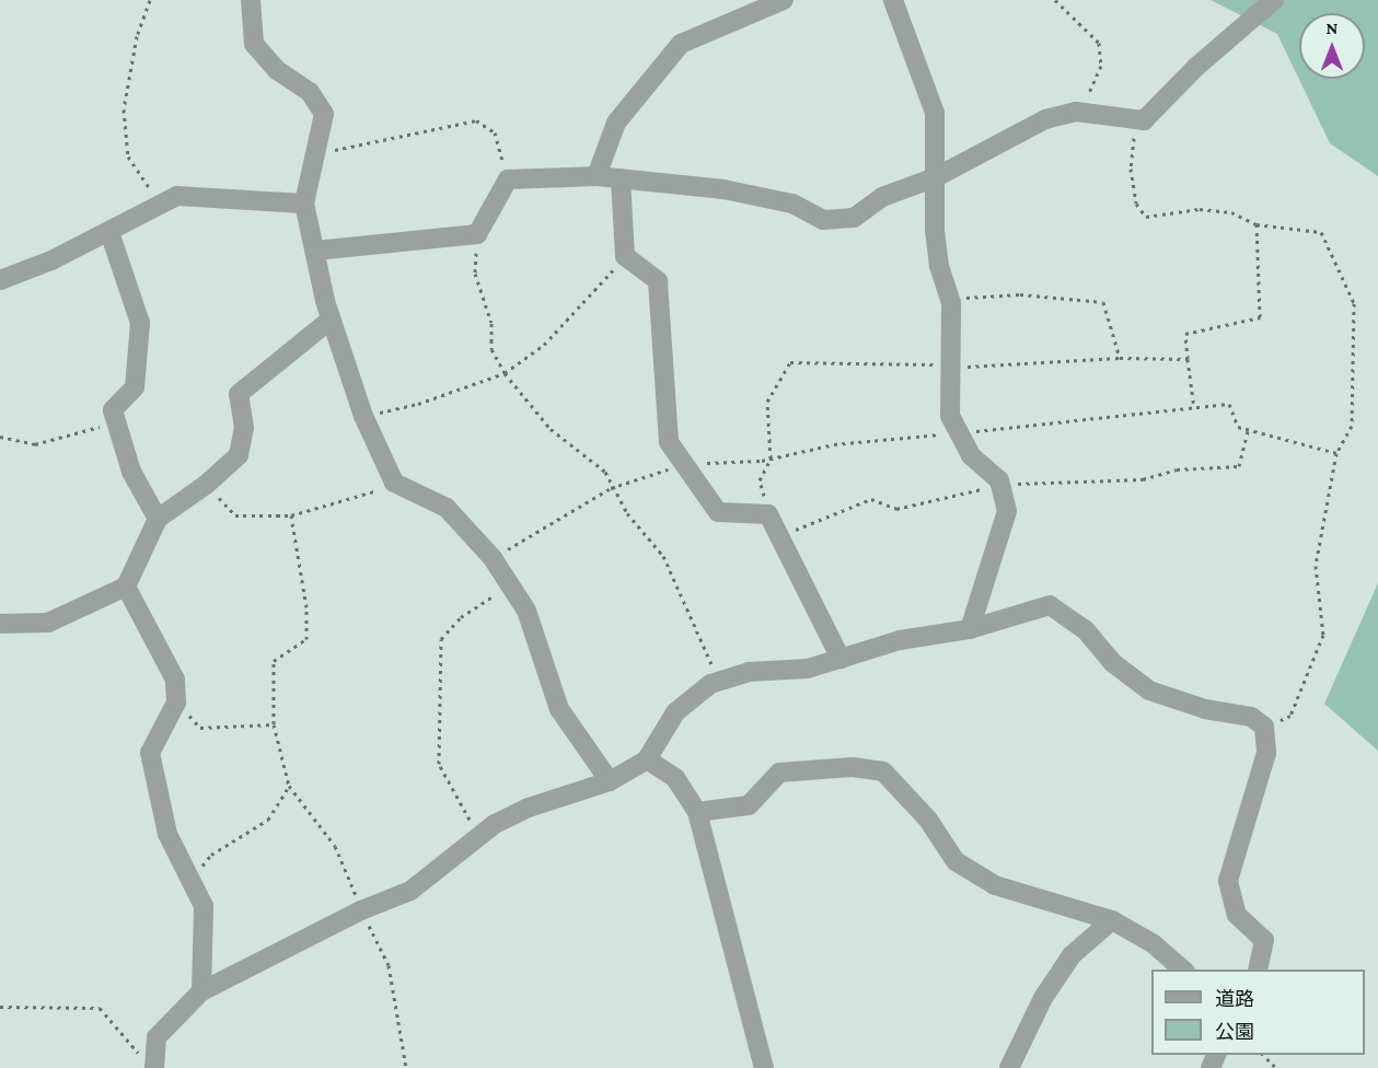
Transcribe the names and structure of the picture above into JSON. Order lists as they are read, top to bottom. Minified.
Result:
{"legend":["道路","公園"],"north":"top"}
